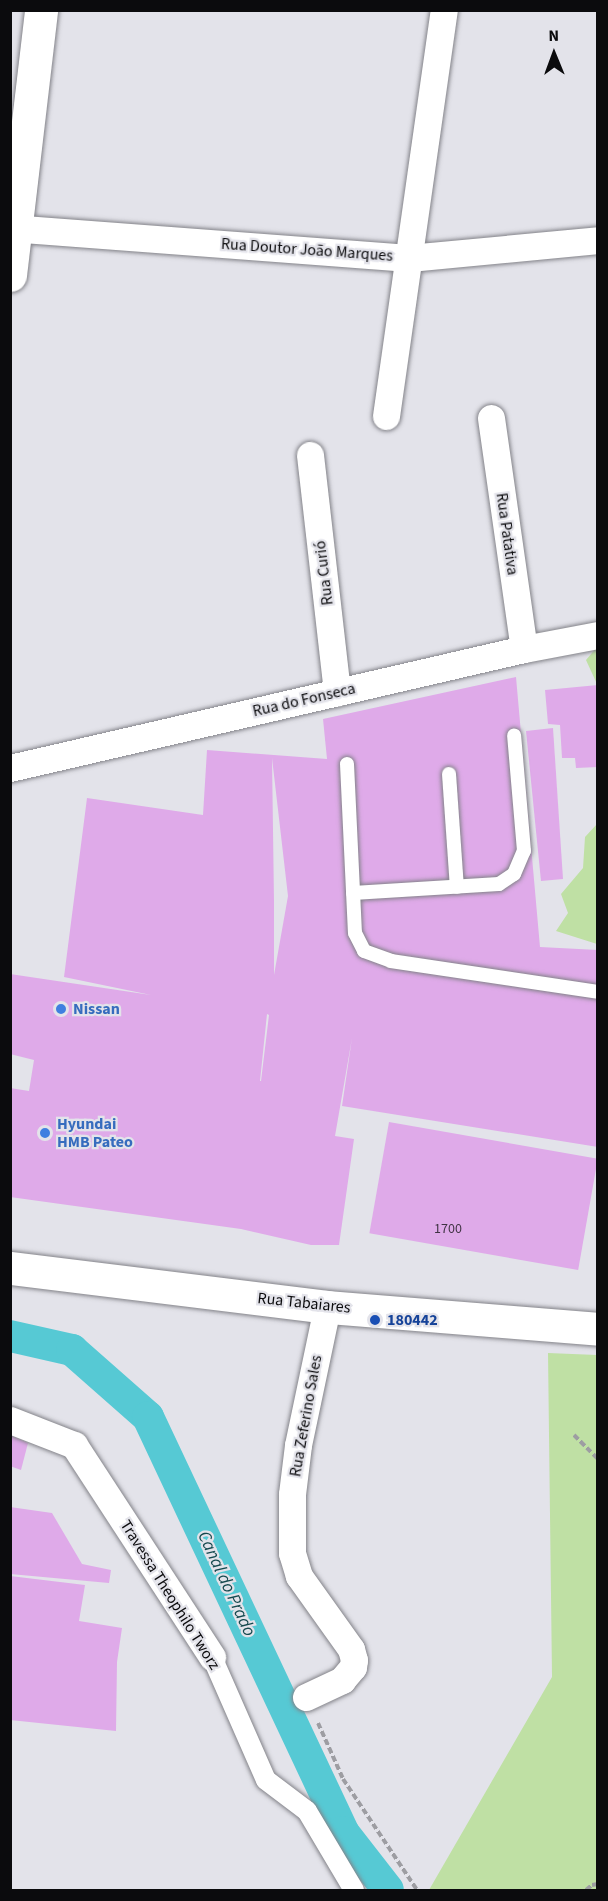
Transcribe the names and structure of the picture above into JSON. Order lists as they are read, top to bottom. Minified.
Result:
{"streets":{"main road":["Rua Tabaiares"],"street":["Rua Doutor João Marques","Rua Patativa","Rua Curió","Rua do Fonseca","Rua Zeferino Sales","Travessa Theophilo Tworz"]},"crossings":[["Rua Patativa","Rua do Fonseca"],["Rua Curió","Rua do Fonseca"],["Rua Tabaiares","Rua Zeferino Sales"]],"water":["Canal do Prado"],"places":["Nissan","Hyundai HMB Pateo","180442"],"house_numbers":["1700"],"north":"top"}
